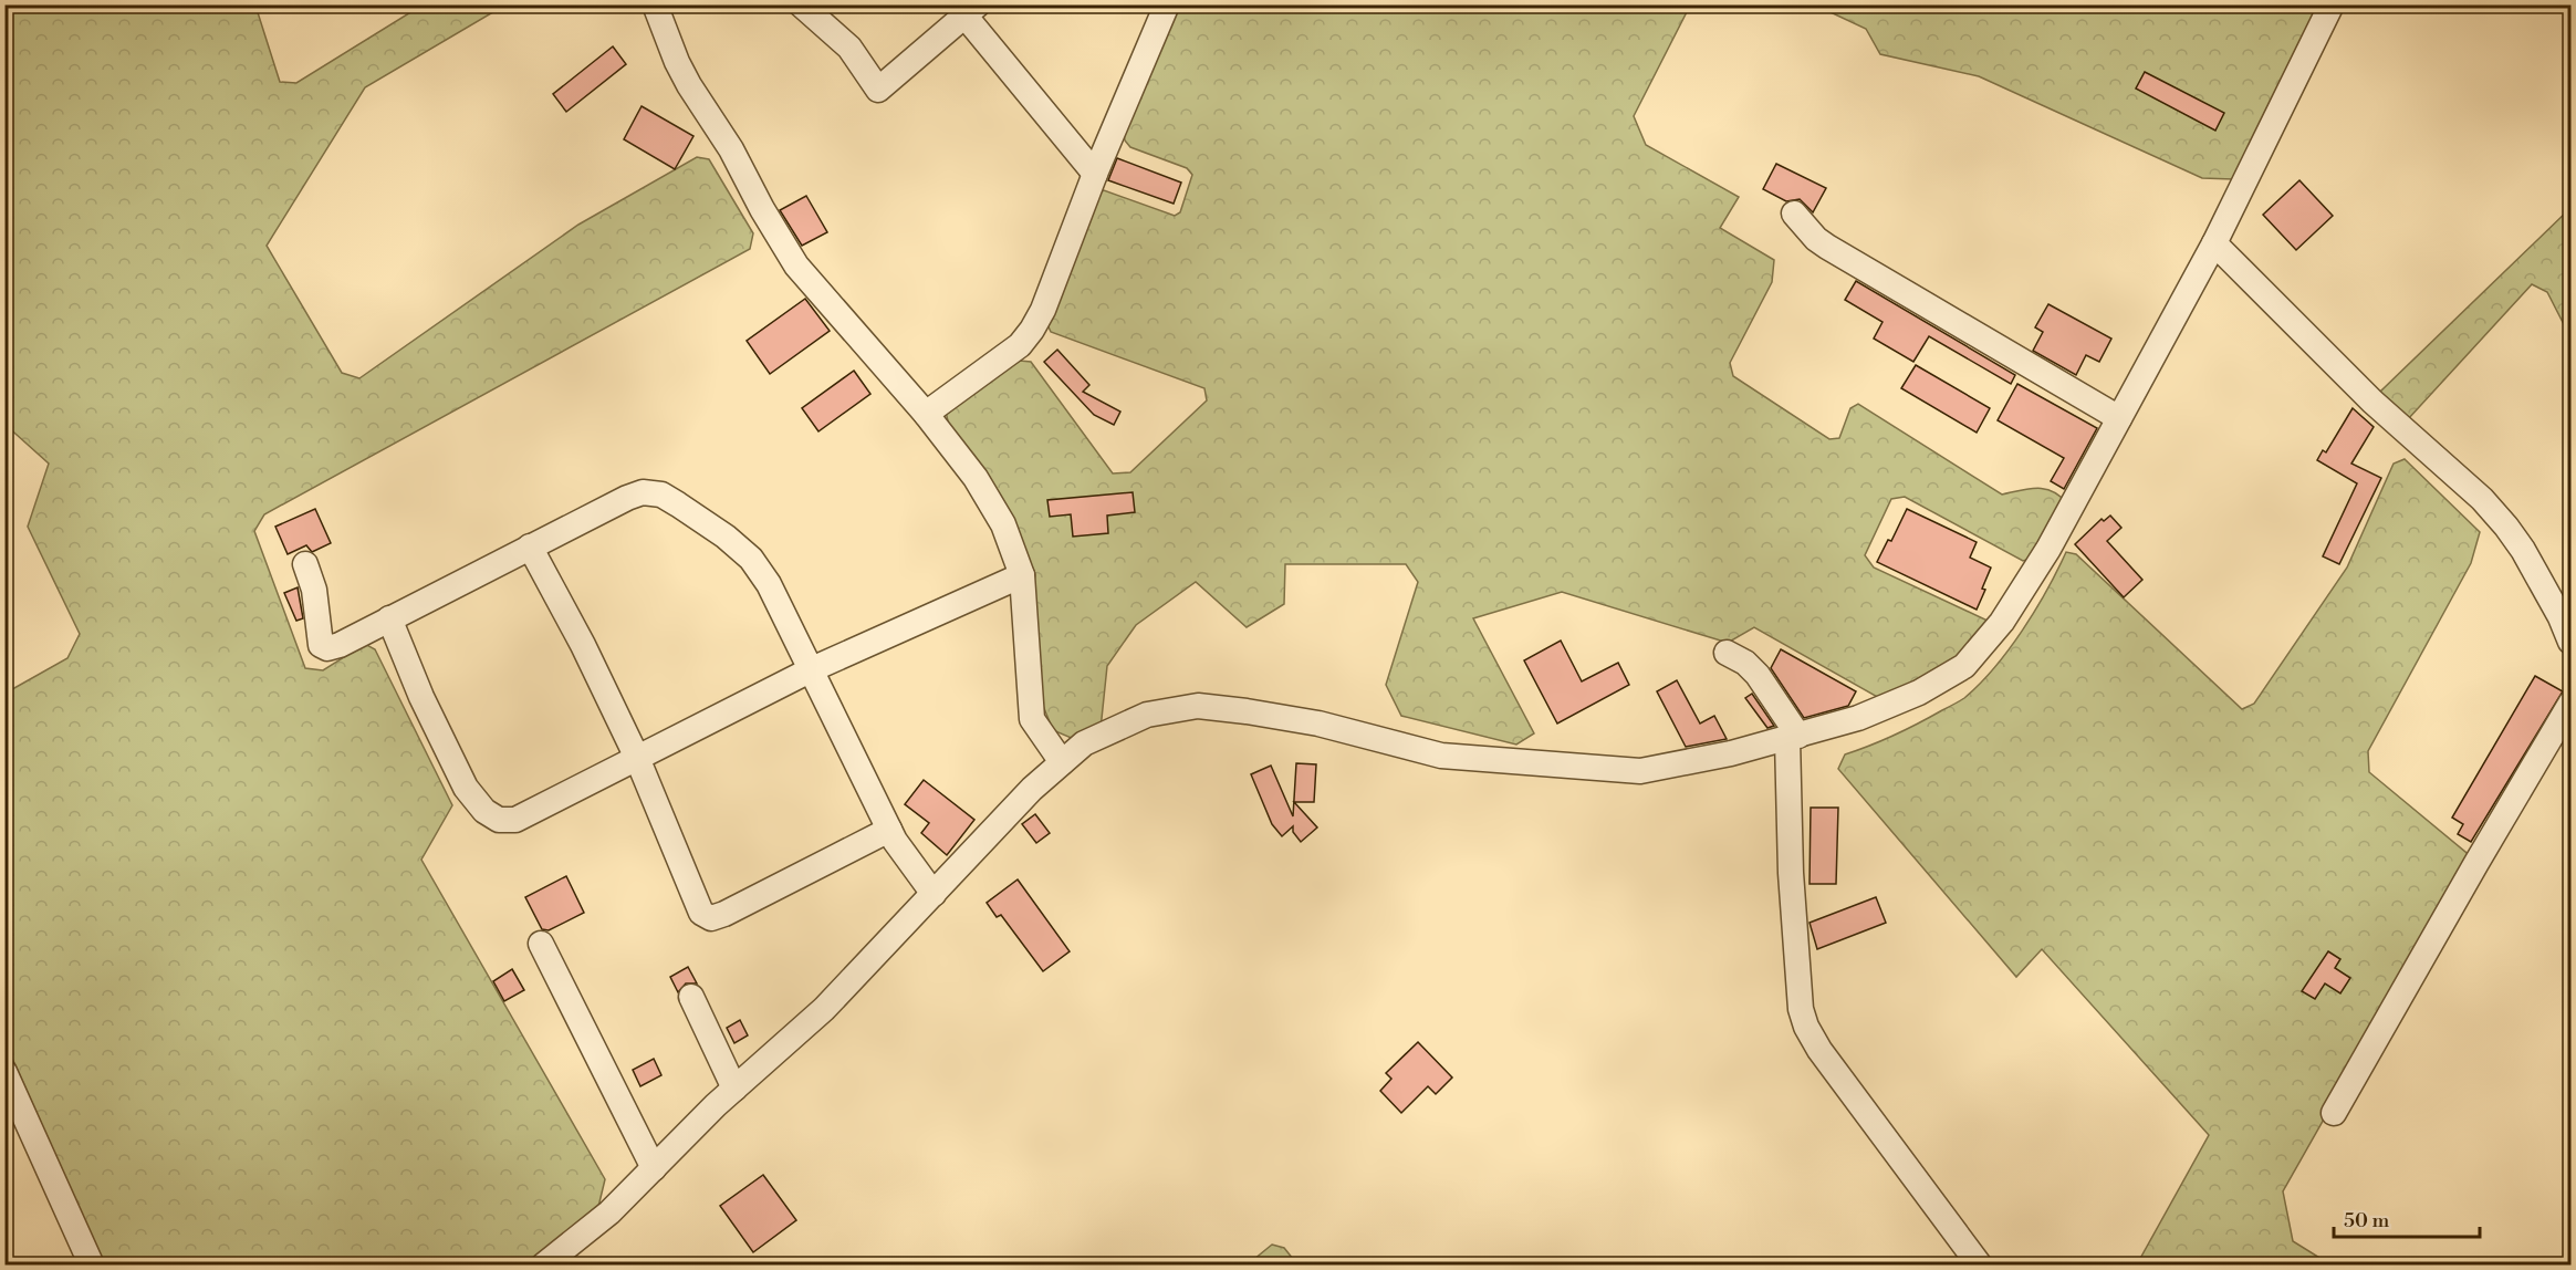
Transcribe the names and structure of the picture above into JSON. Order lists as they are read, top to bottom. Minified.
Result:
{"scale_bar":"50 m"}
